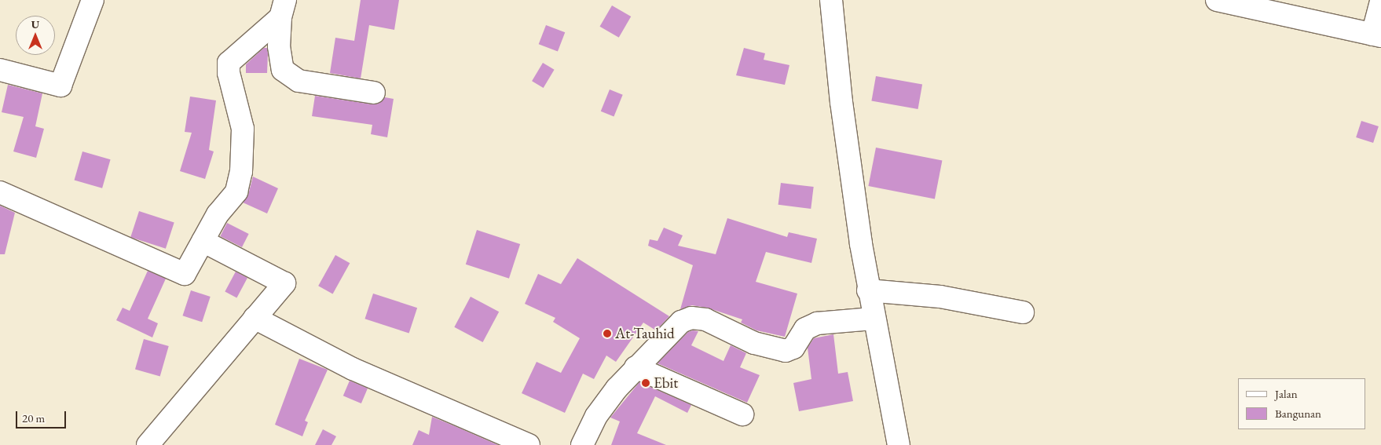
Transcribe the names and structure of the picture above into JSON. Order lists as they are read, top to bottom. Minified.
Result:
{"places":["At-Tauhid","Ebit"],"legend":["Jalan","Bangunan"],"scale_bar":"20 m","north":"top"}
